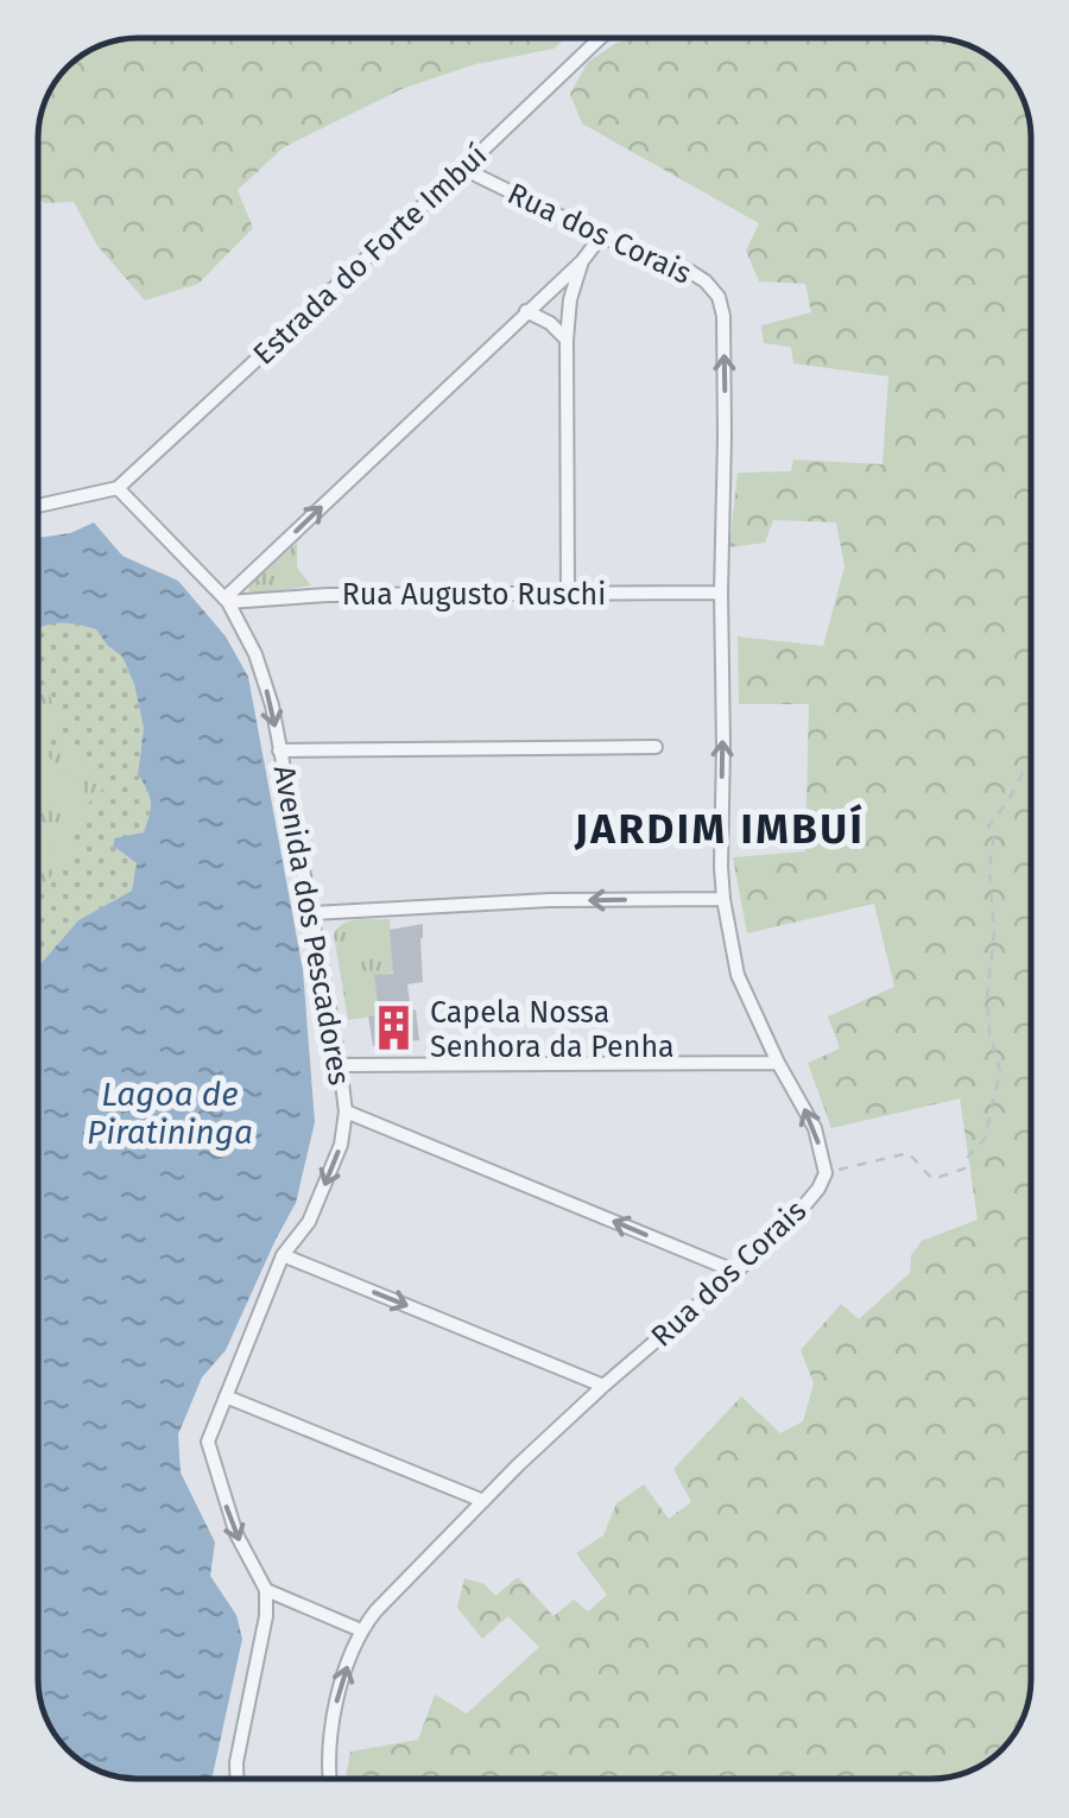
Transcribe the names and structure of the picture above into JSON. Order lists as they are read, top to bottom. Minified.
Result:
{"streets":{"street":["Rua dos Corais","Estrada do Forte Imbuí","Rua Augusto Ruschi","Avenida dos Pescadores"]},"crossings":[["Rua dos Corais","Estrada do Forte Imbuí"],["Rua dos Corais","Rua Augusto Ruschi"],["Estrada do Forte Imbuí","Avenida dos Pescadores"],["Rua Augusto Ruschi","Avenida dos Pescadores"]],"one_way":["Rua dos Corais","Avenida dos Pescadores"],"districts":["JARDIM IMBUÍ"],"water":["Lagoa de Piratininga"],"places":{"building":["Capela Nossa Senhora da Penha"]}}
